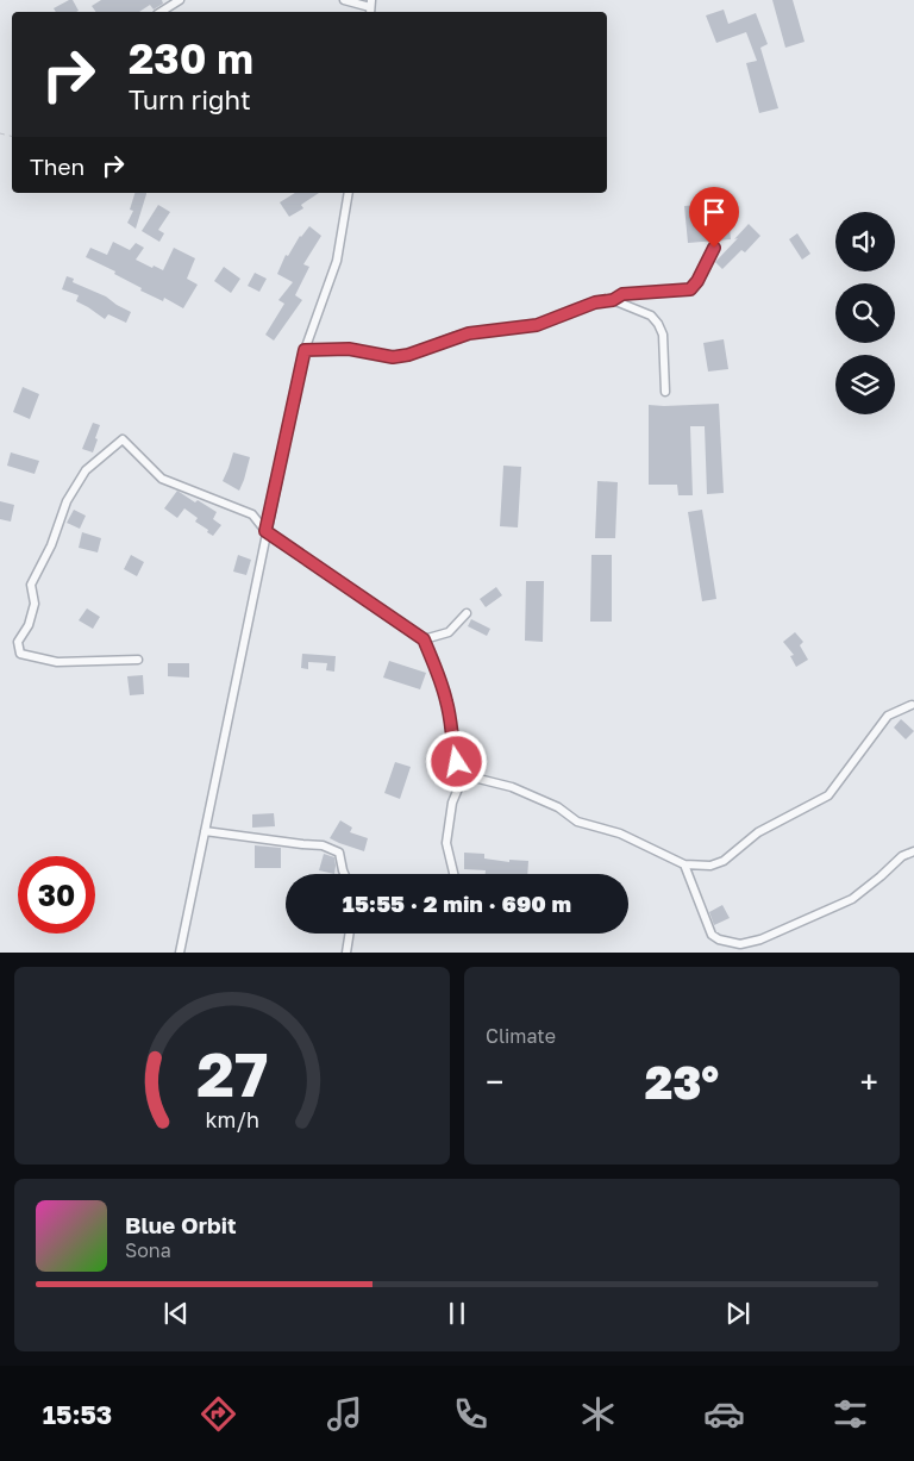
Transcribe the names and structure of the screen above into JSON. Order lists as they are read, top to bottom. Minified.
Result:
{"page":{"turn":["230 m","Turn right"],"then":"Then","limit":"30","trip":"15:55 · 2 min · 690 m","tile":"Climate","heat":["−","23°","+"],"song":["Blue Orbit","Sona"],"tabs":"15:53","gauge":["27","km/h"]}}
